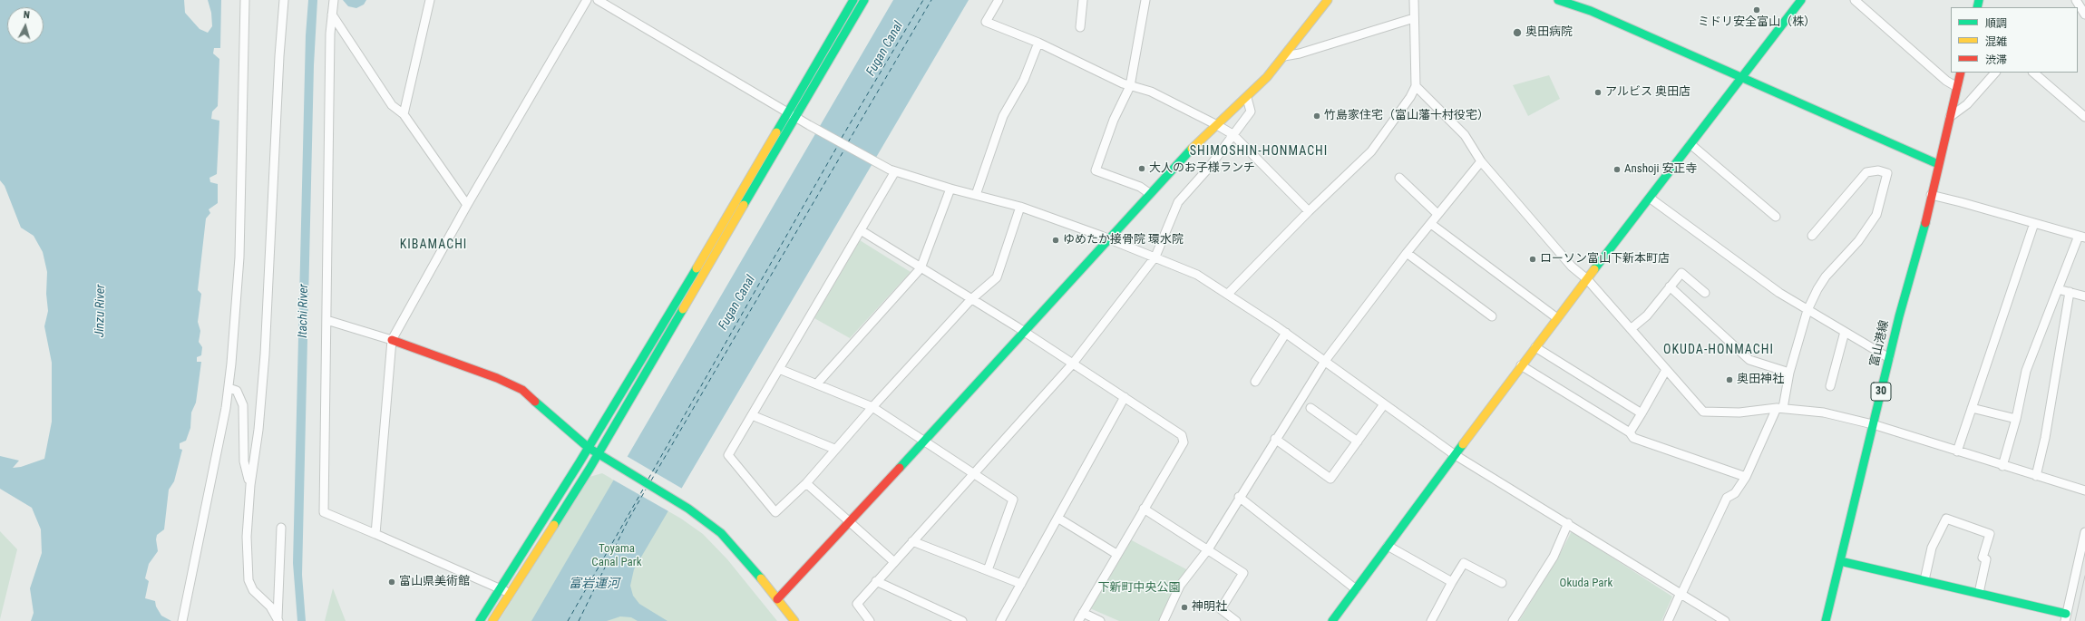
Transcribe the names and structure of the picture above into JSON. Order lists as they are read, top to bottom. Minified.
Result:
{"streets":{"street":["富山港線","30"]},"districts":["SHIMOSHIN-HONMACHI","KIBAMACHI","OKUDA-HONMACHI"],"water":["Fugan Canal","Jinzu River","Itachi River","富岩運河"],"parks":["Toyama Canal Park","Okuda Park","下新町中央公園"],"places":["ミドリ安全富山（株）","奥田病院","アルビス 奥田店","竹島家住宅（富山藩十村役宅）","大人のお子様ランチ","Anshoji 安正寺","ゆめたか接骨院 環水院","ローソン富山下新本町店","奥田神社","富山県美術館","神明社"],"legend":["順調","混雑","渋滞"],"north":"top"}
